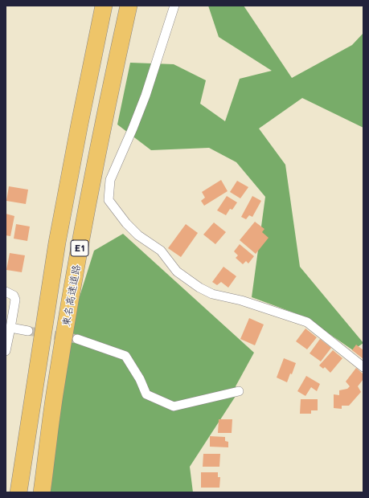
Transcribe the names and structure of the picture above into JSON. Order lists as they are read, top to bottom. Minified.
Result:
{"streets":{"highway":["E1","東名高速道路"]}}
